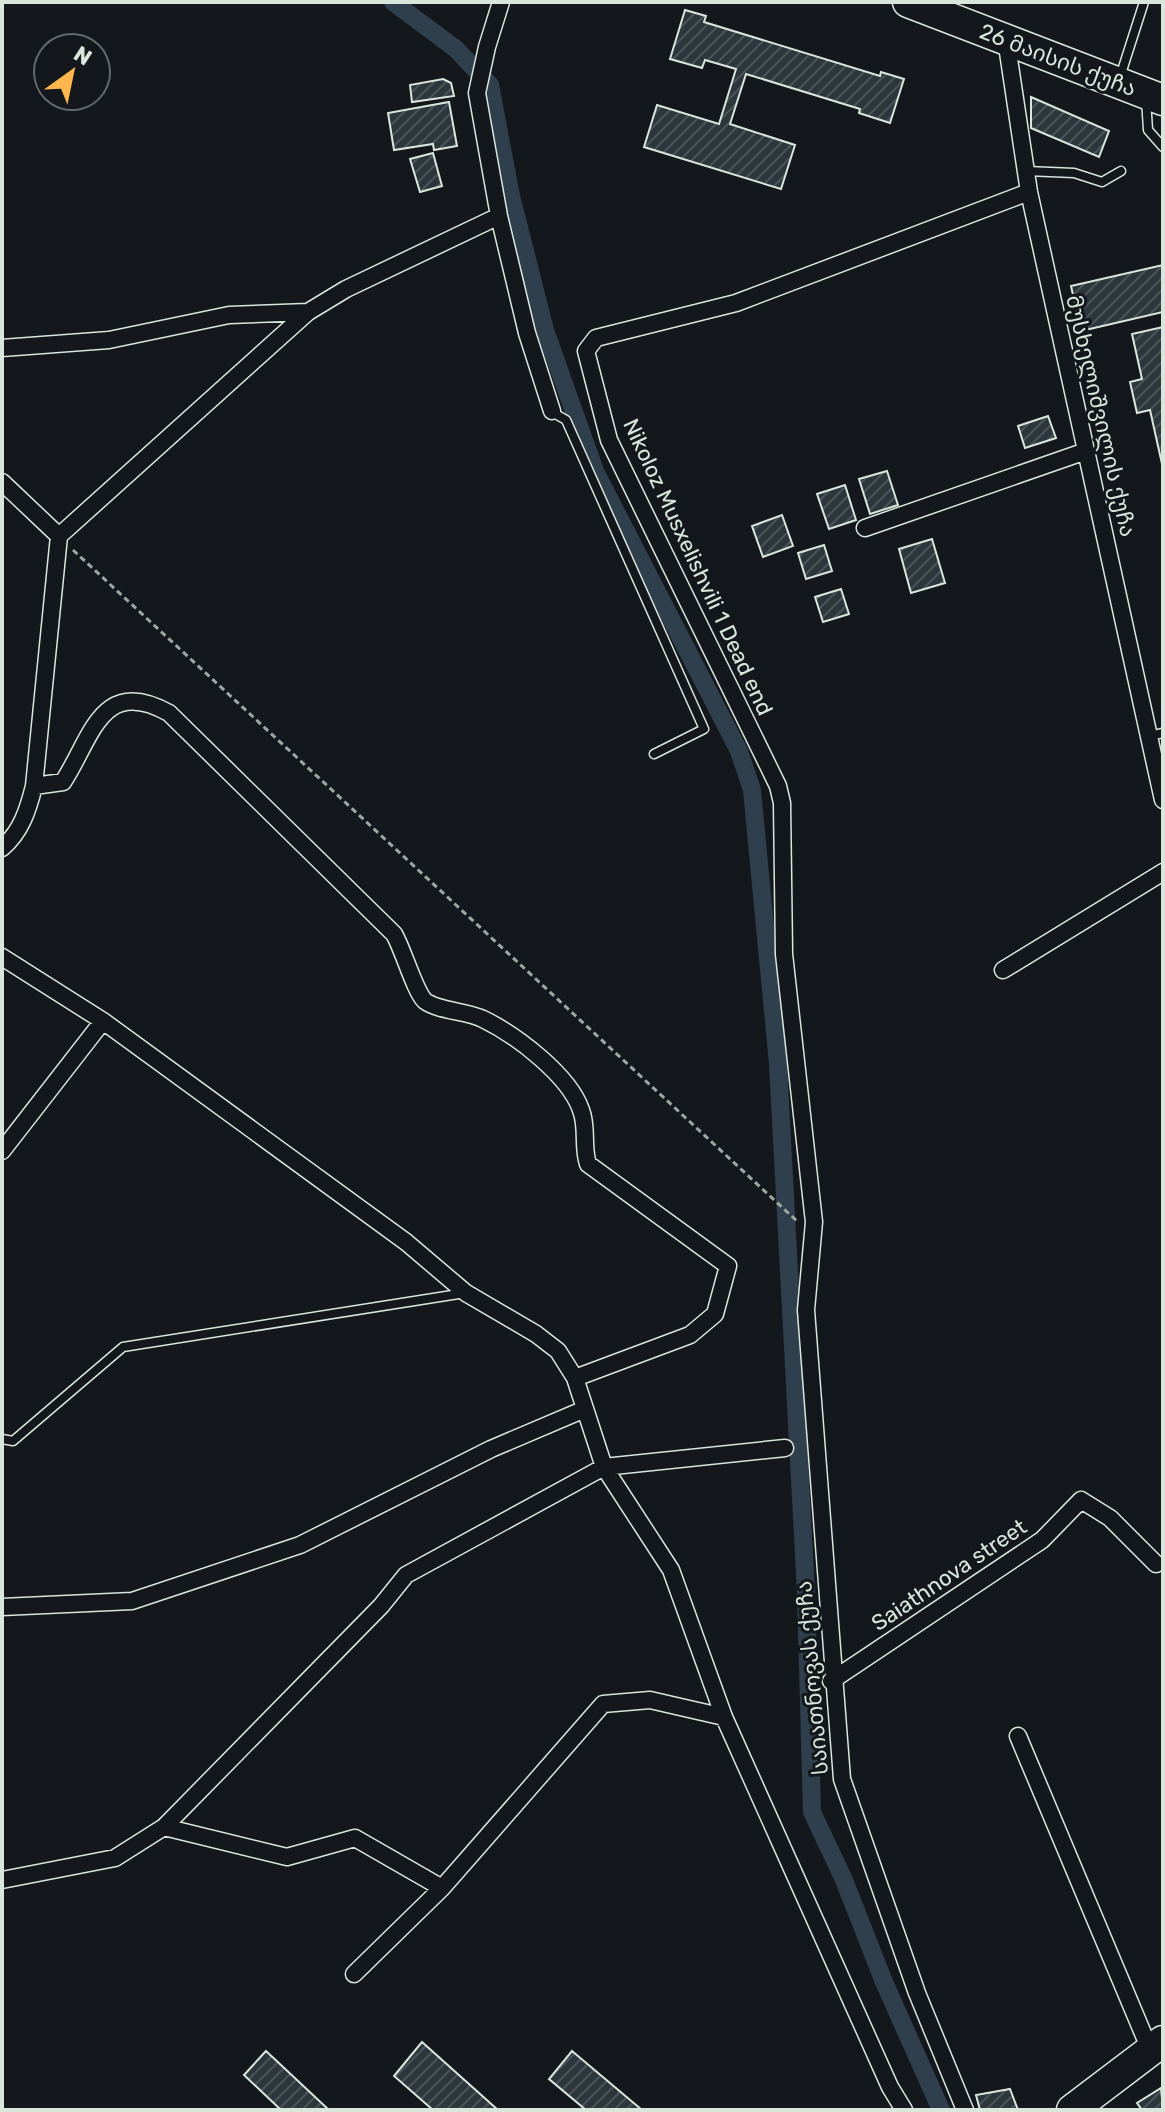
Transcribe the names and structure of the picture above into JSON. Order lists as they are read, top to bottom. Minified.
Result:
{"streets":{"highway":["26 მაისის ქუჩა"],"street":["მუსხელიშვილის ქუჩა","Nikoloz Musxelishvili 1 Dead end","Saiathnova street","საიათნოვას ქუჩა"]},"crossings":[["26 მაისის ქუჩა","მუსხელიშვილის ქუჩა"],["მუსხელიშვილის ქუჩა","Nikoloz Musxelishvili 1 Dead end"],["Nikoloz Musxelishvili 1 Dead end","საიათნოვას ქუჩა"],["Saiathnova street","საიათნოვას ქუჩა"]],"north":"top right"}
